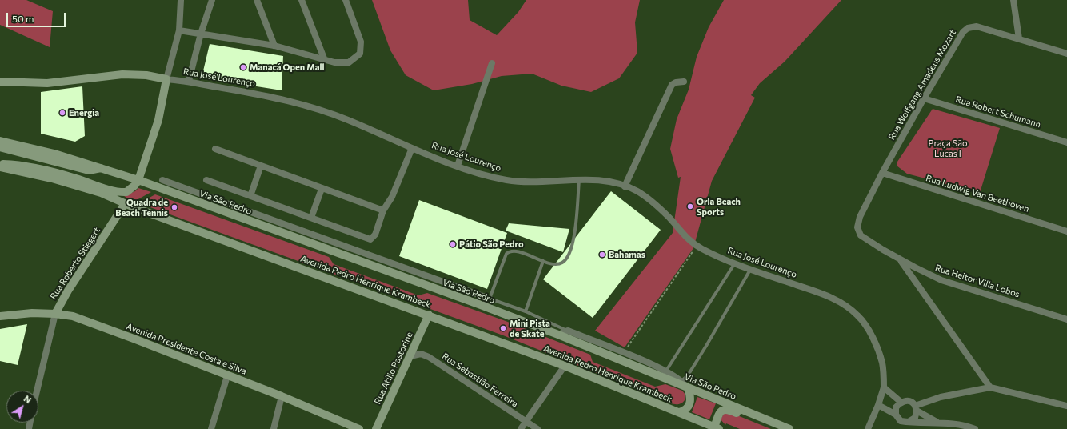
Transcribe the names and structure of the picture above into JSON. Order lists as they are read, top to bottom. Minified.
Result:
{"streets":{"main road":["Rua José Lourenço","Via São Pedro","Rua Roberto Stiegert","Avenida Pedro Henrique Krambeck","Avenida Presidente Costa e Silva","Rua Atílio Pastorine"],"street":["Rua Wolfgang Amadeus Mozart","Rua Robert Schumann","Rua Ludwig Van Beethoven","Rua Heitor Villa Lobos","Rua Sebastião Ferreira"]},"crossings":[["Rua Wolfgang Amadeus Mozart","Rua Robert Schumann"],["Rua Wolfgang Amadeus Mozart","Rua Ludwig Van Beethoven"],["Rua Wolfgang Amadeus Mozart","Rua Heitor Villa Lobos"],["Via São Pedro","Avenida Pedro Henrique Krambeck"],["Rua Roberto Stiegert","Avenida Pedro Henrique Krambeck"],["Rua Roberto Stiegert","Avenida Presidente Costa e Silva"],["Avenida Pedro Henrique Krambeck","Rua Atílio Pastorine"],["Rua Atílio Pastorine","Rua Sebastião Ferreira"]],"parks":["Praça São Lucas I"],"places":["Manacá Open Mall","Energia","Orla Beach Sports","Quadra de Beach Tennis","Pátio São Pedro","Bahamas","Mini Pista de Skate"],"scale_bar":"50 m","north":"top right"}
